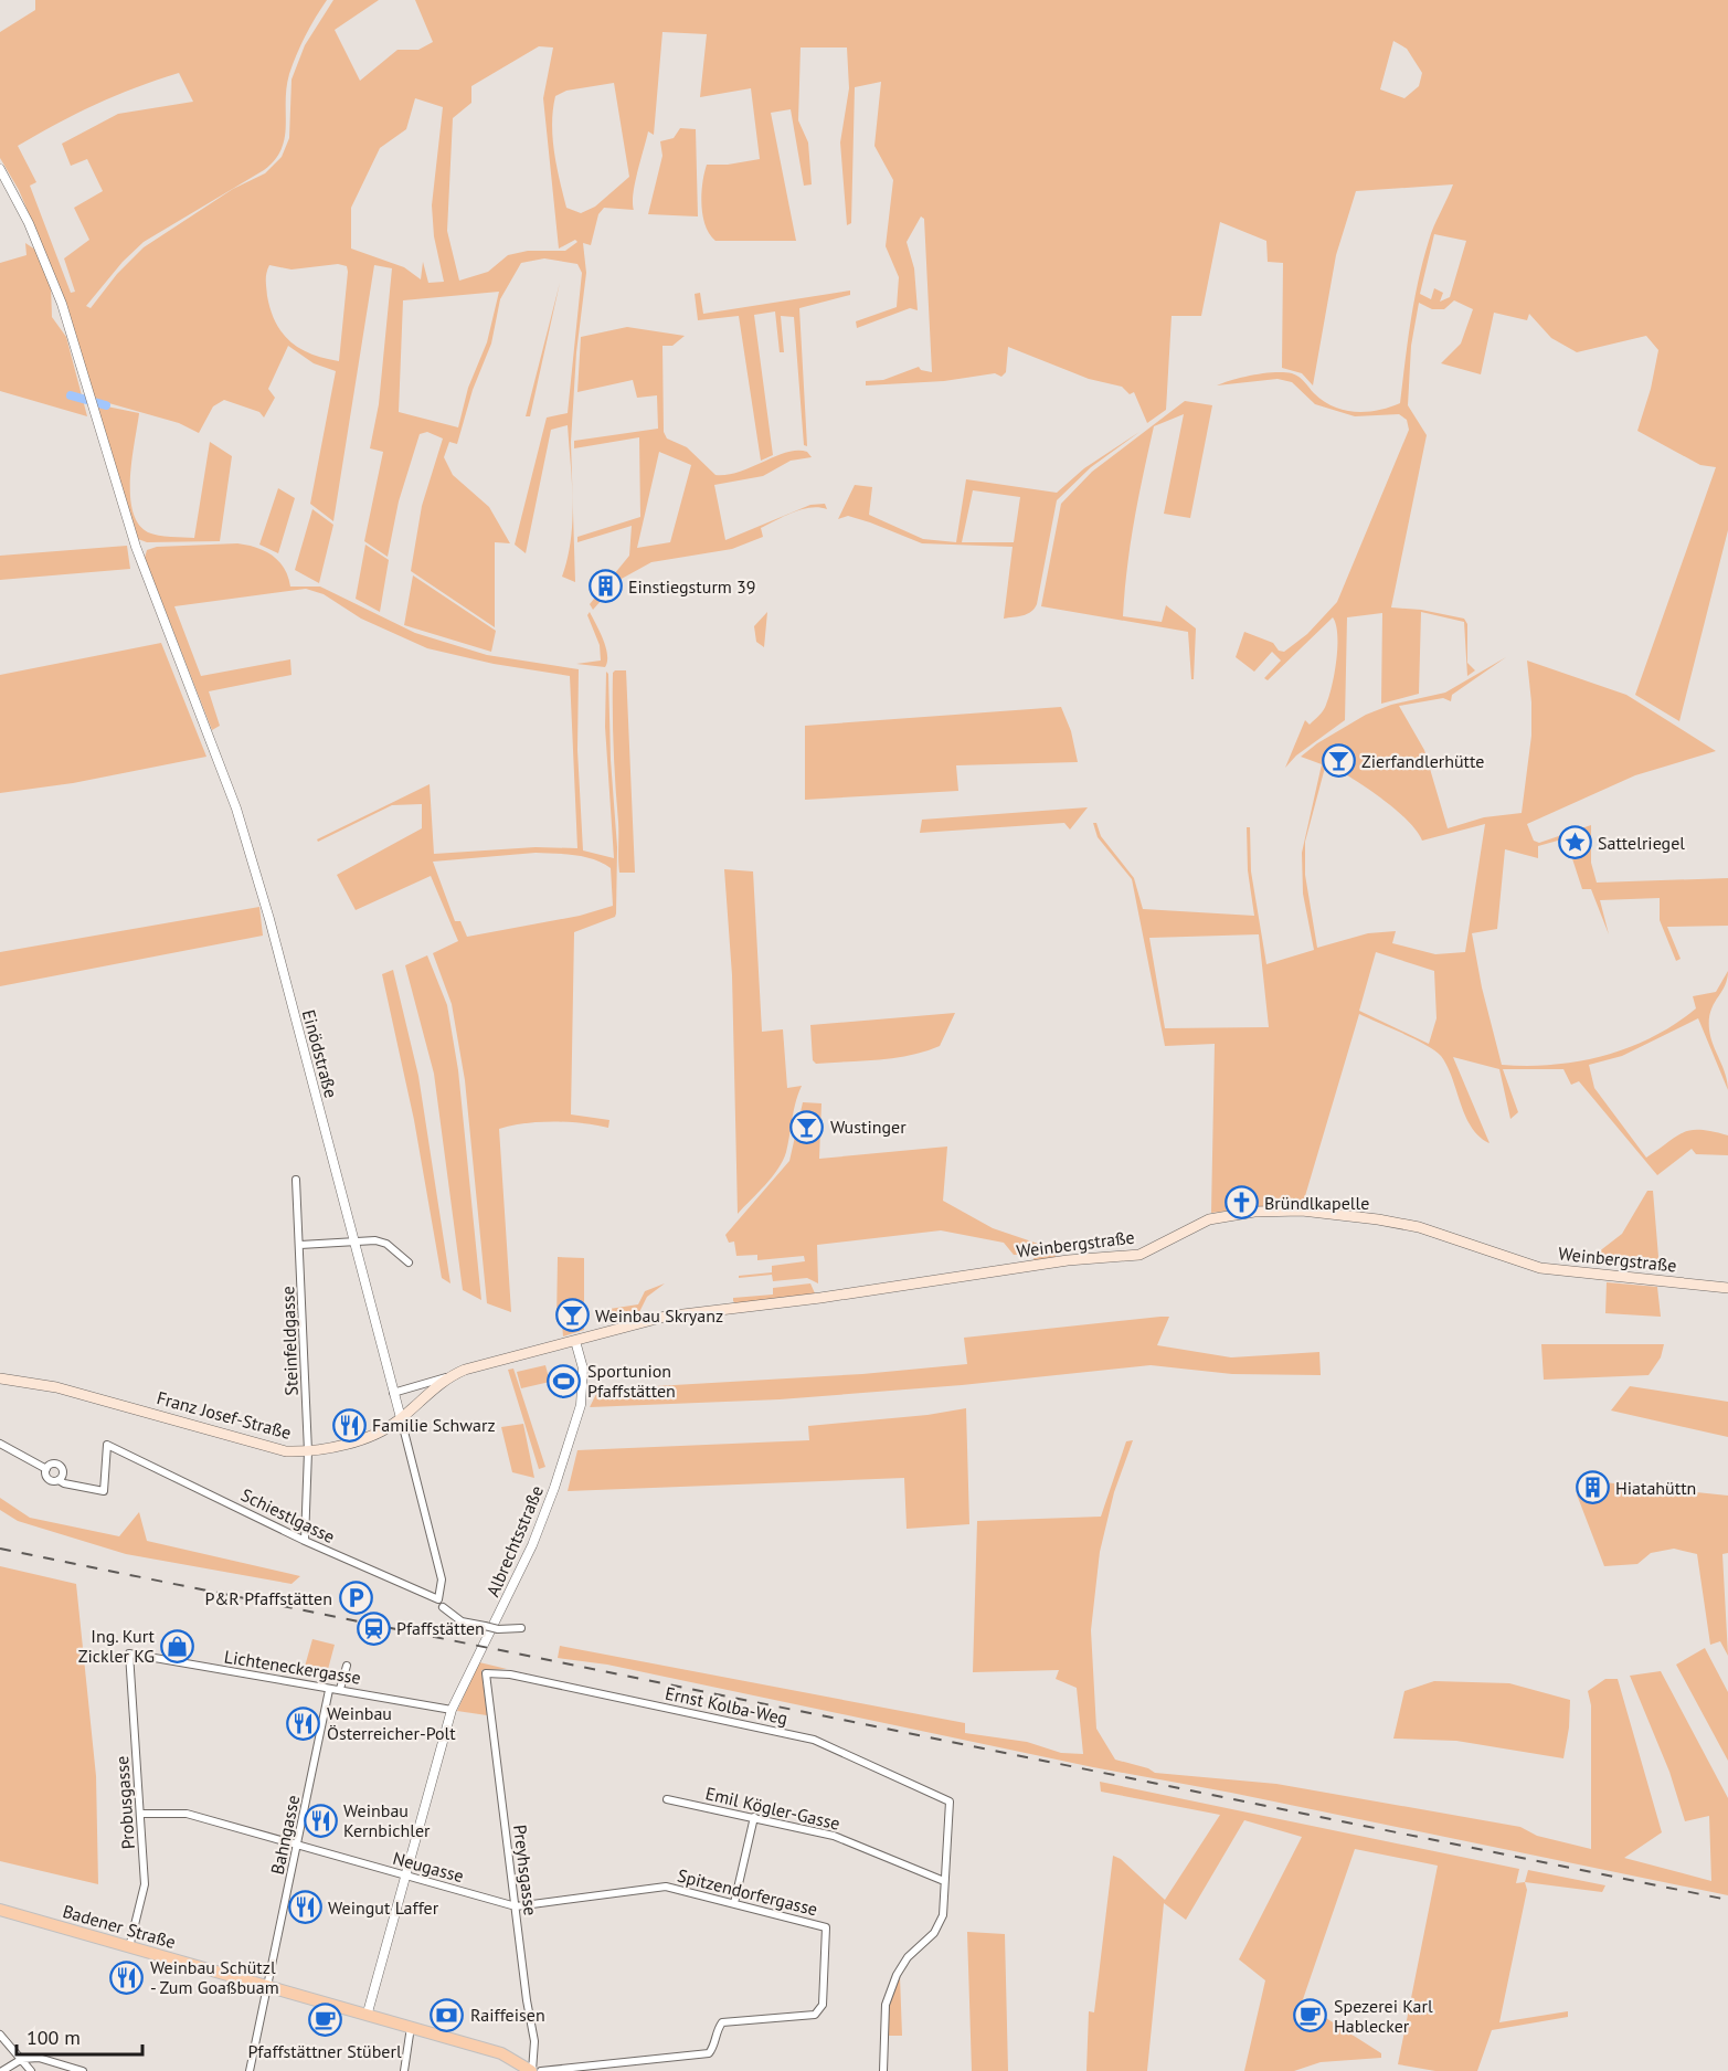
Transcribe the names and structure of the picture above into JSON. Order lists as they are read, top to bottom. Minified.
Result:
{"streets":{"main road":["Weinbergstraße","Franz Josef-Straße","Badener Straße"],"street":["Einödstraße","Steinfeldgasse","Schiestlgasse","Albrechtsstraße","Lichteneckergasse","Ernst Kolba-Weg","Probusgasse","Emil Kögler-Gasse","Bahngasse","Neugasse","Preyhsgasse","Spitzendorfergasse"]},"crossings":[["Einödstraße","Franz Josef-Straße"],["Einödstraße","Schiestlgasse"],["Weinbergstraße","Franz Josef-Straße"],["Weinbergstraße","Albrechtsstraße"],["Steinfeldgasse","Franz Josef-Straße"],["Steinfeldgasse","Schiestlgasse"],["Franz Josef-Straße","Albrechtsstraße"],["Albrechtsstraße","Lichteneckergasse"],["Albrechtsstraße","Neugasse"],["Albrechtsstraße","Badener Straße"],["Lichteneckergasse","Probusgasse"],["Lichteneckergasse","Bahngasse"],["Ernst Kolba-Weg","Emil Kögler-Gasse"],["Ernst Kolba-Weg","Preyhsgasse"],["Probusgasse","Neugasse"],["Probusgasse","Badener Straße"],["Bahngasse","Neugasse"],["Bahngasse","Badener Straße"],["Neugasse","Preyhsgasse"],["Neugasse","Spitzendorfergasse"],["Preyhsgasse","Spitzendorfergasse"],["Preyhsgasse","Badener Straße"]],"places":{"building":["Einstiegsturm 39","Hiatahüttn"],"bar":["Zierfandlerhütte","Wustinger","Weinbau Skryanz"],"place":["Sattelriegel"],"church":["Bründlkapelle"],"sports":["Sportunion Pfaffstätten"],"restaurant":["Familie Schwarz","Weinbau Österreicher-Polt","Weinbau Kernbichler","Weingut Laffer","Weinbau Schützl - Zum Goaßbuam"],"parking":["P&R Pfaffstätten"],"station":["Pfaffstätten"],"shop":["Ing. Kurt Zickler KG"],"bank":["Raiffeisen"],"cafe":["Spezerei Karl Hablecker","Pfaffstättner Stüberl"]},"scale_bar":"100 m"}
